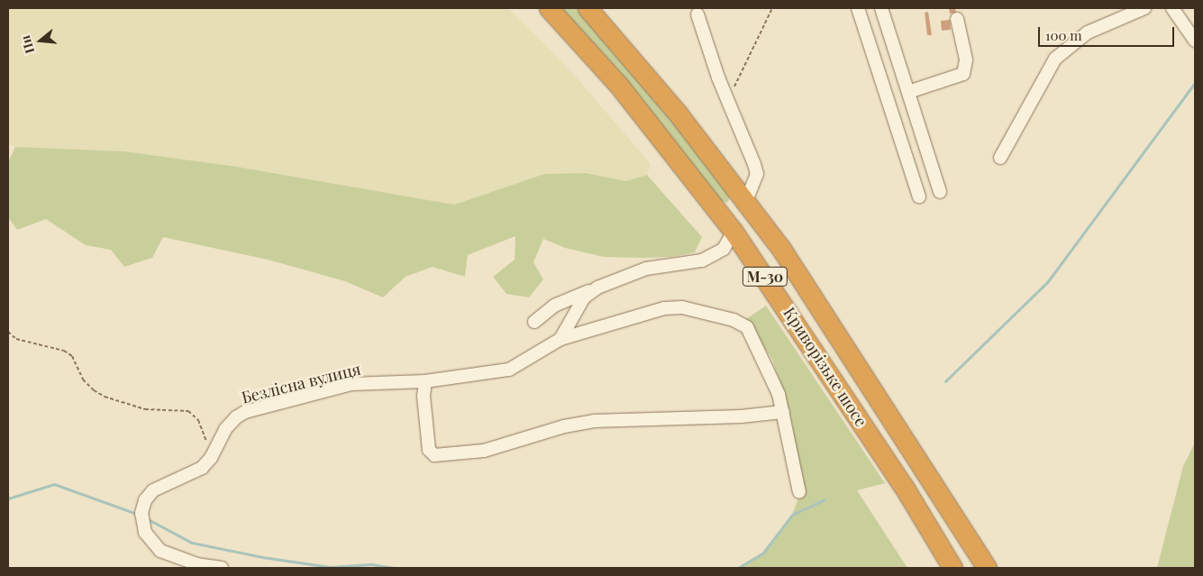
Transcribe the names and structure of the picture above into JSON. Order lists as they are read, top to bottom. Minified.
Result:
{"streets":{"highway":["М-30","Криворізьке шосе"],"street":["Безлісна вулиця"]},"crossings":[["Криворізьке шосе","Безлісна вулиця"]],"scale_bar":"100 m","north":"left"}
